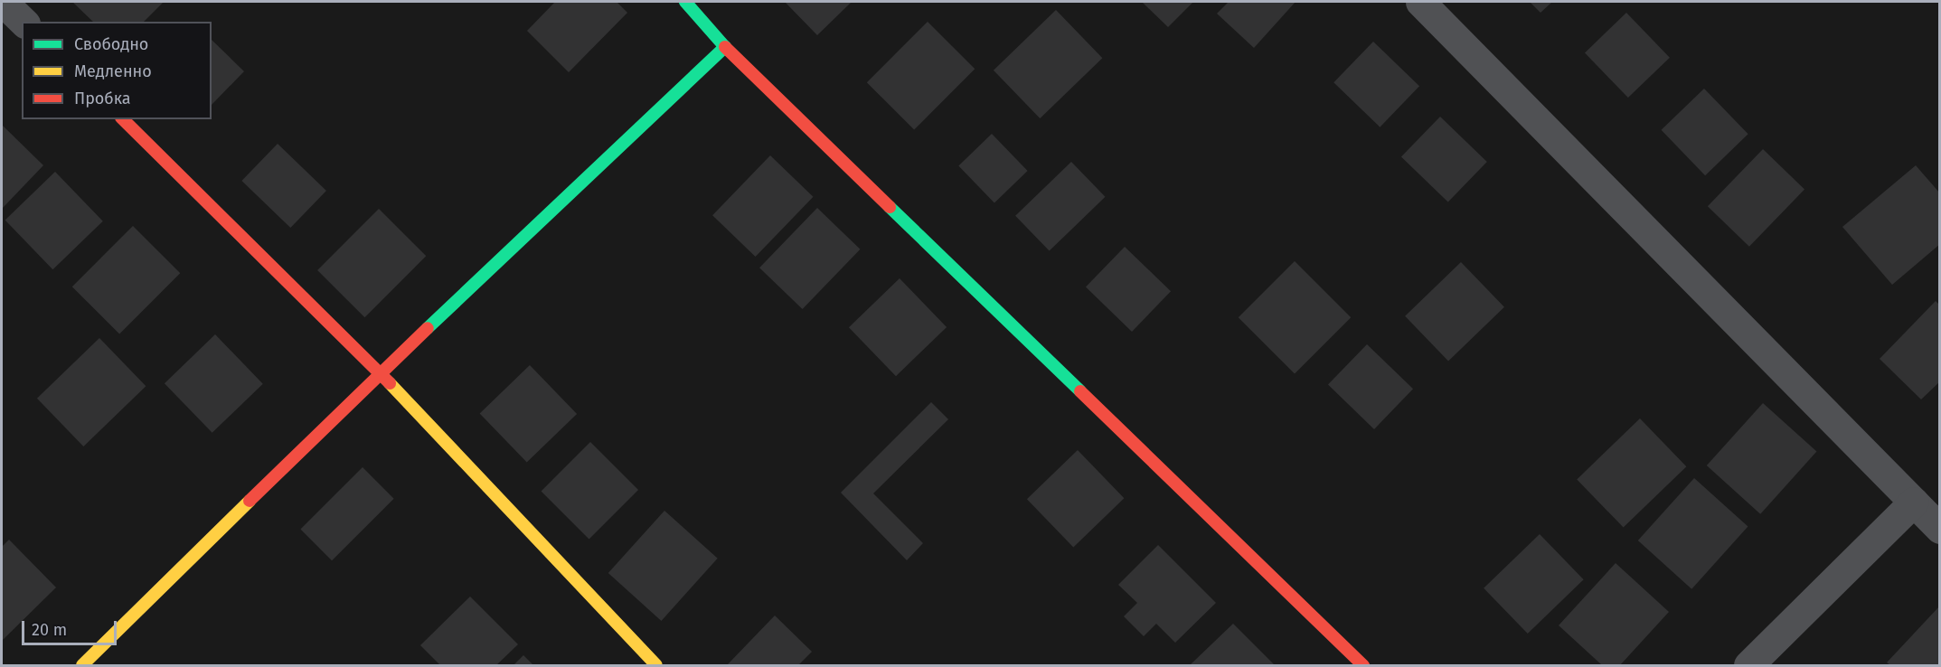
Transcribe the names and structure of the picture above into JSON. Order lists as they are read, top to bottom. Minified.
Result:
{"legend":["Свободно","Медленно","Пробка"],"scale_bar":"20 m"}
